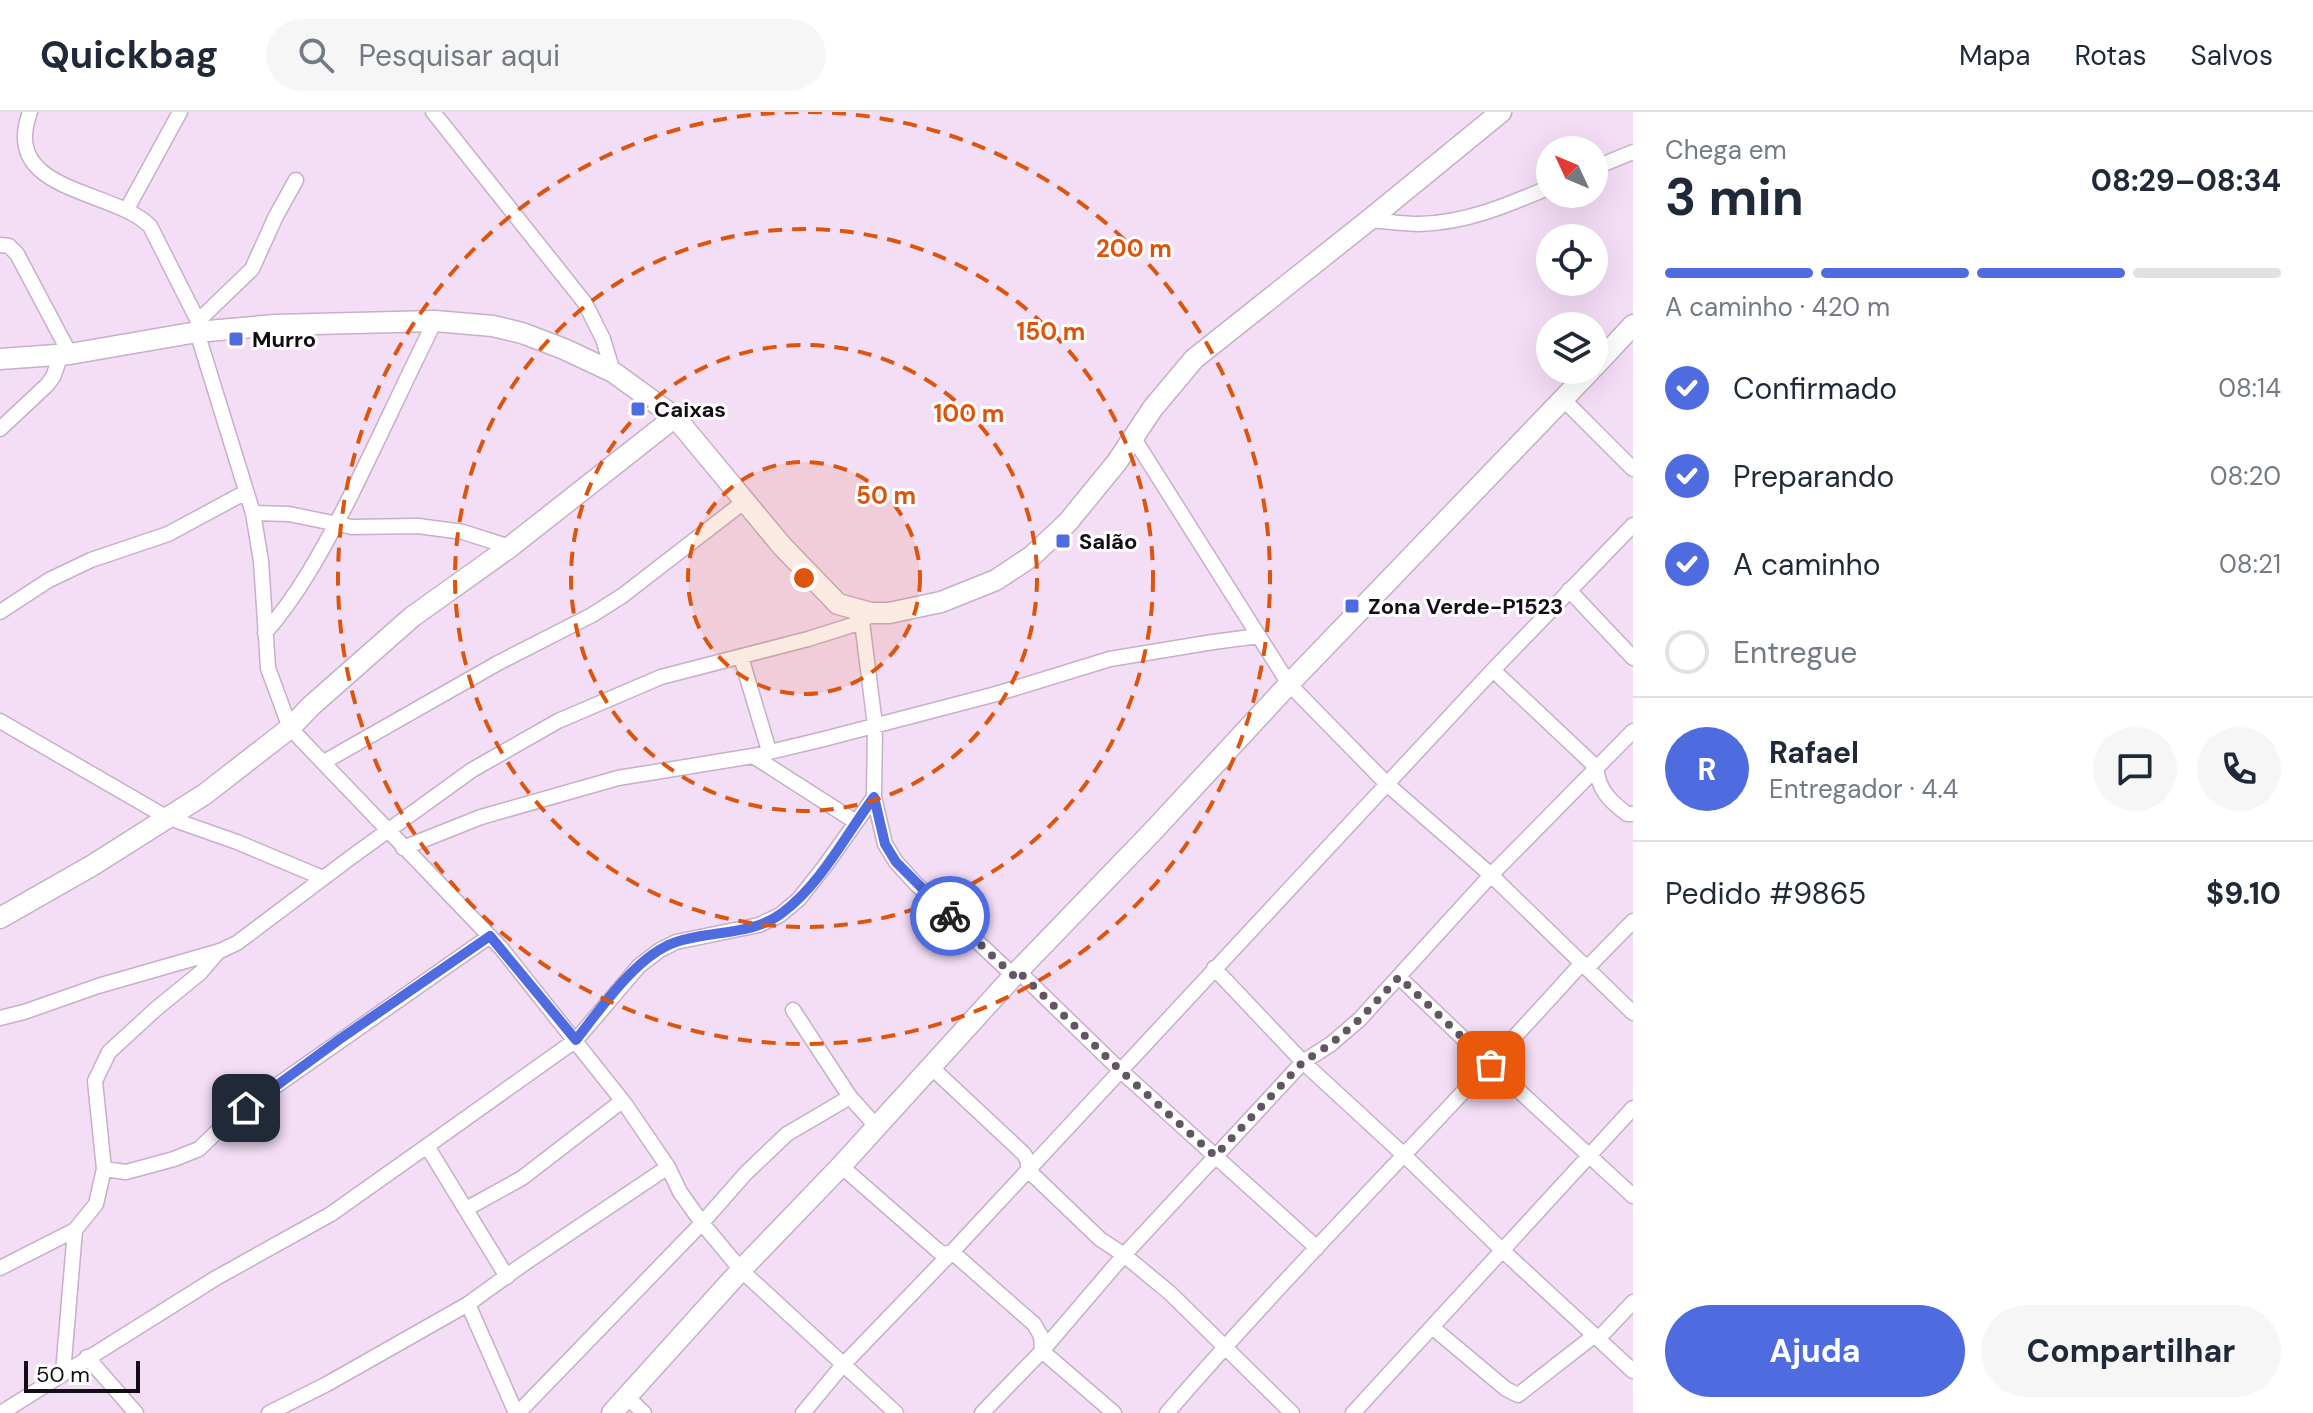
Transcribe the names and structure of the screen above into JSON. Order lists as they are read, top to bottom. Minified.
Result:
{"places":{"transit":["Murro","Caixas","Salão","Zona Verde-P1523"]},"scale_bar":"50 m","north":"top left","page":{"header":"Quickbag","search":"Pesquisar aqui","nav":["Mapa","Rotas","Salvos"],"heading":["3 min","Chega em","08:29–08:34"],"panel":["Rafael","Entregador · 4.4","Pedido #9865","$9.10"],"bar":"A caminho · 420 m","list":[["Confirmado","08:14"],["Preparando","08:20"],["A caminho","08:21"],"Entregue"],"round":"R","buttons":["Ajuda","Compartilhar"],"scale":"50 m"},"rings":["200 m","150 m","100 m","50 m"]}
